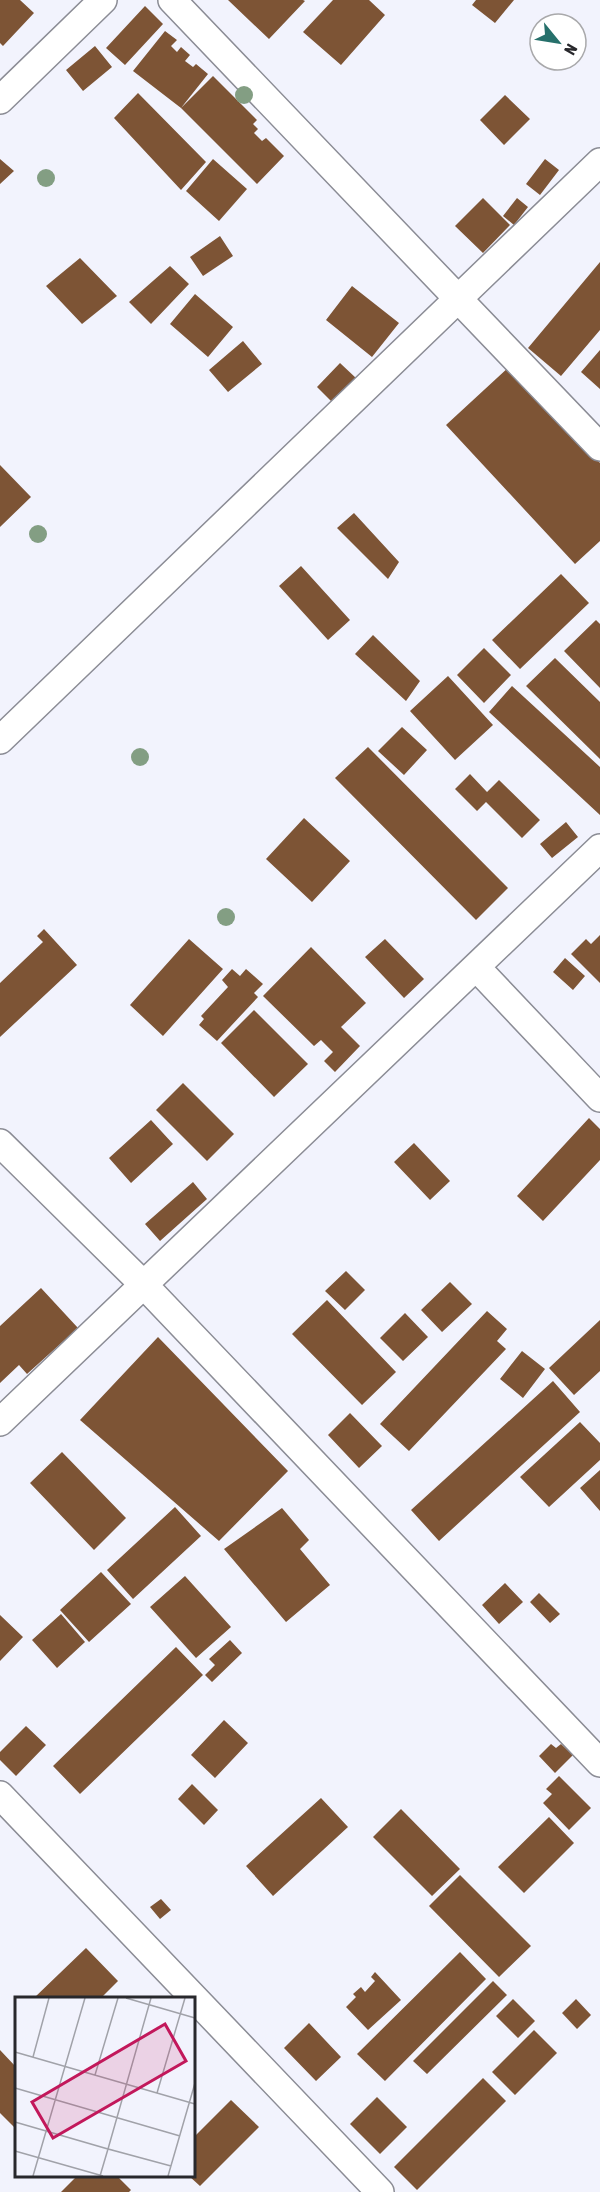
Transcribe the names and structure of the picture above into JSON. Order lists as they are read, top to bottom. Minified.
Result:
{"north":"bottom right"}
